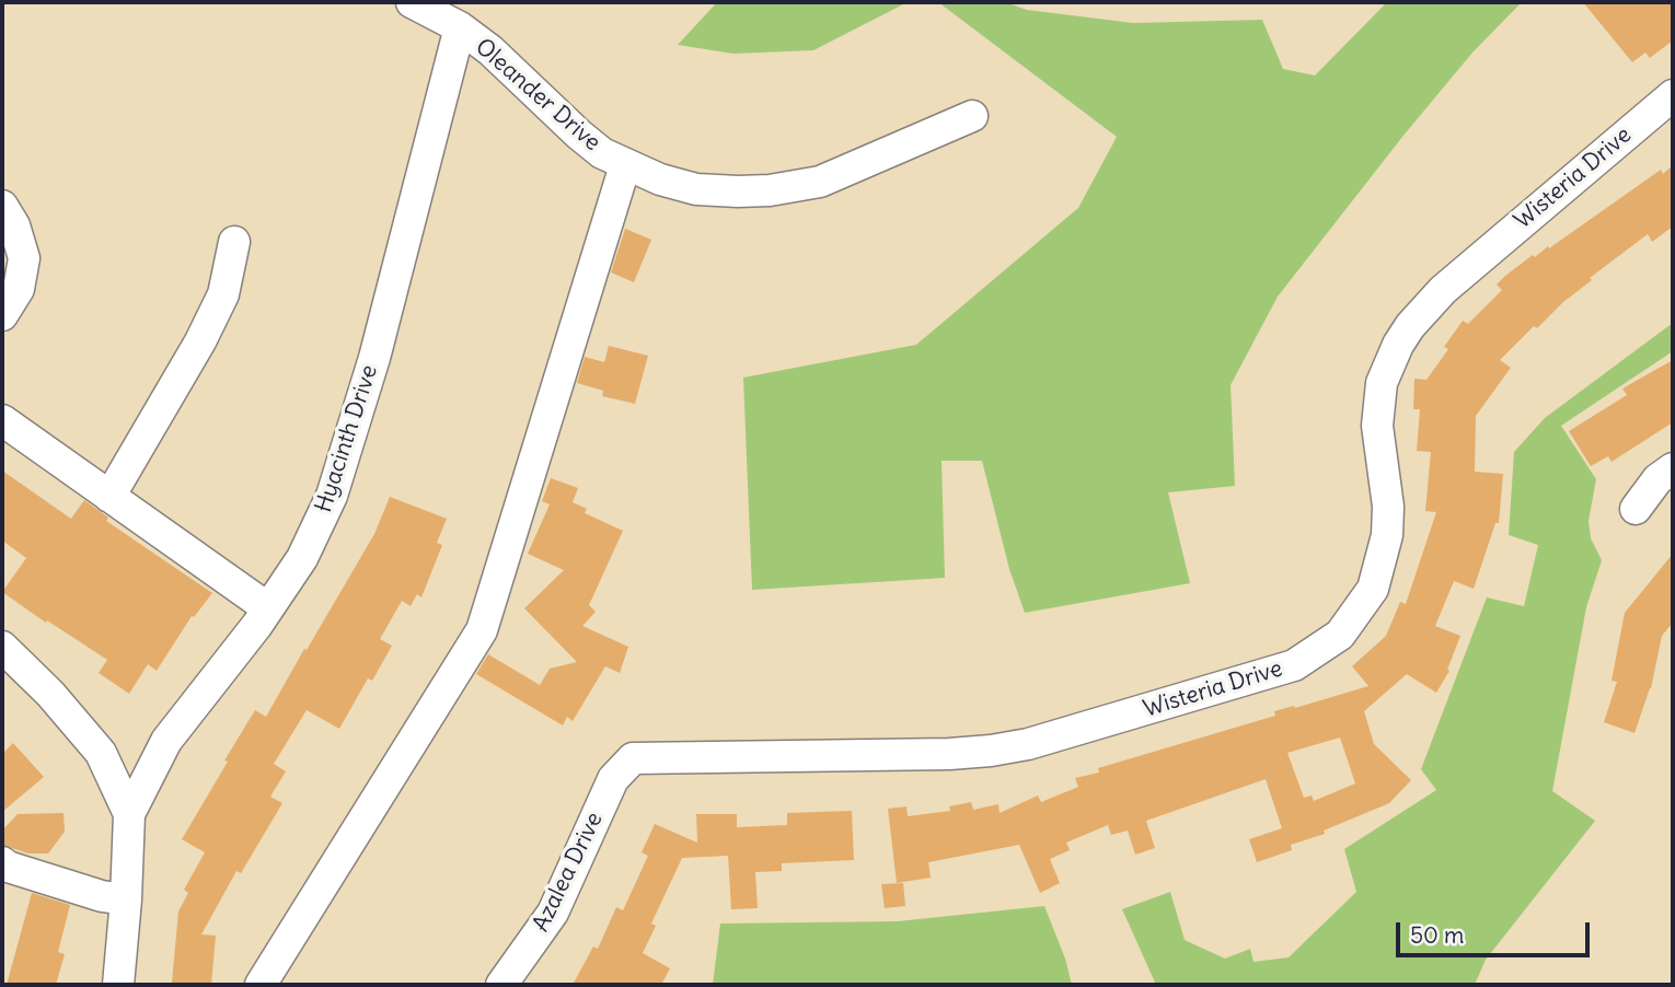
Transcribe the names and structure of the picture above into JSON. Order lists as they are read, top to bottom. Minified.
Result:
{"streets":{"street":["Oleander Drive","Wisteria Drive","Hyacinth Drive","Azalea Drive"]},"crossings":[["Oleander Drive","Hyacinth Drive"],["Wisteria Drive","Azalea Drive"]],"scale_bar":"50 m"}
